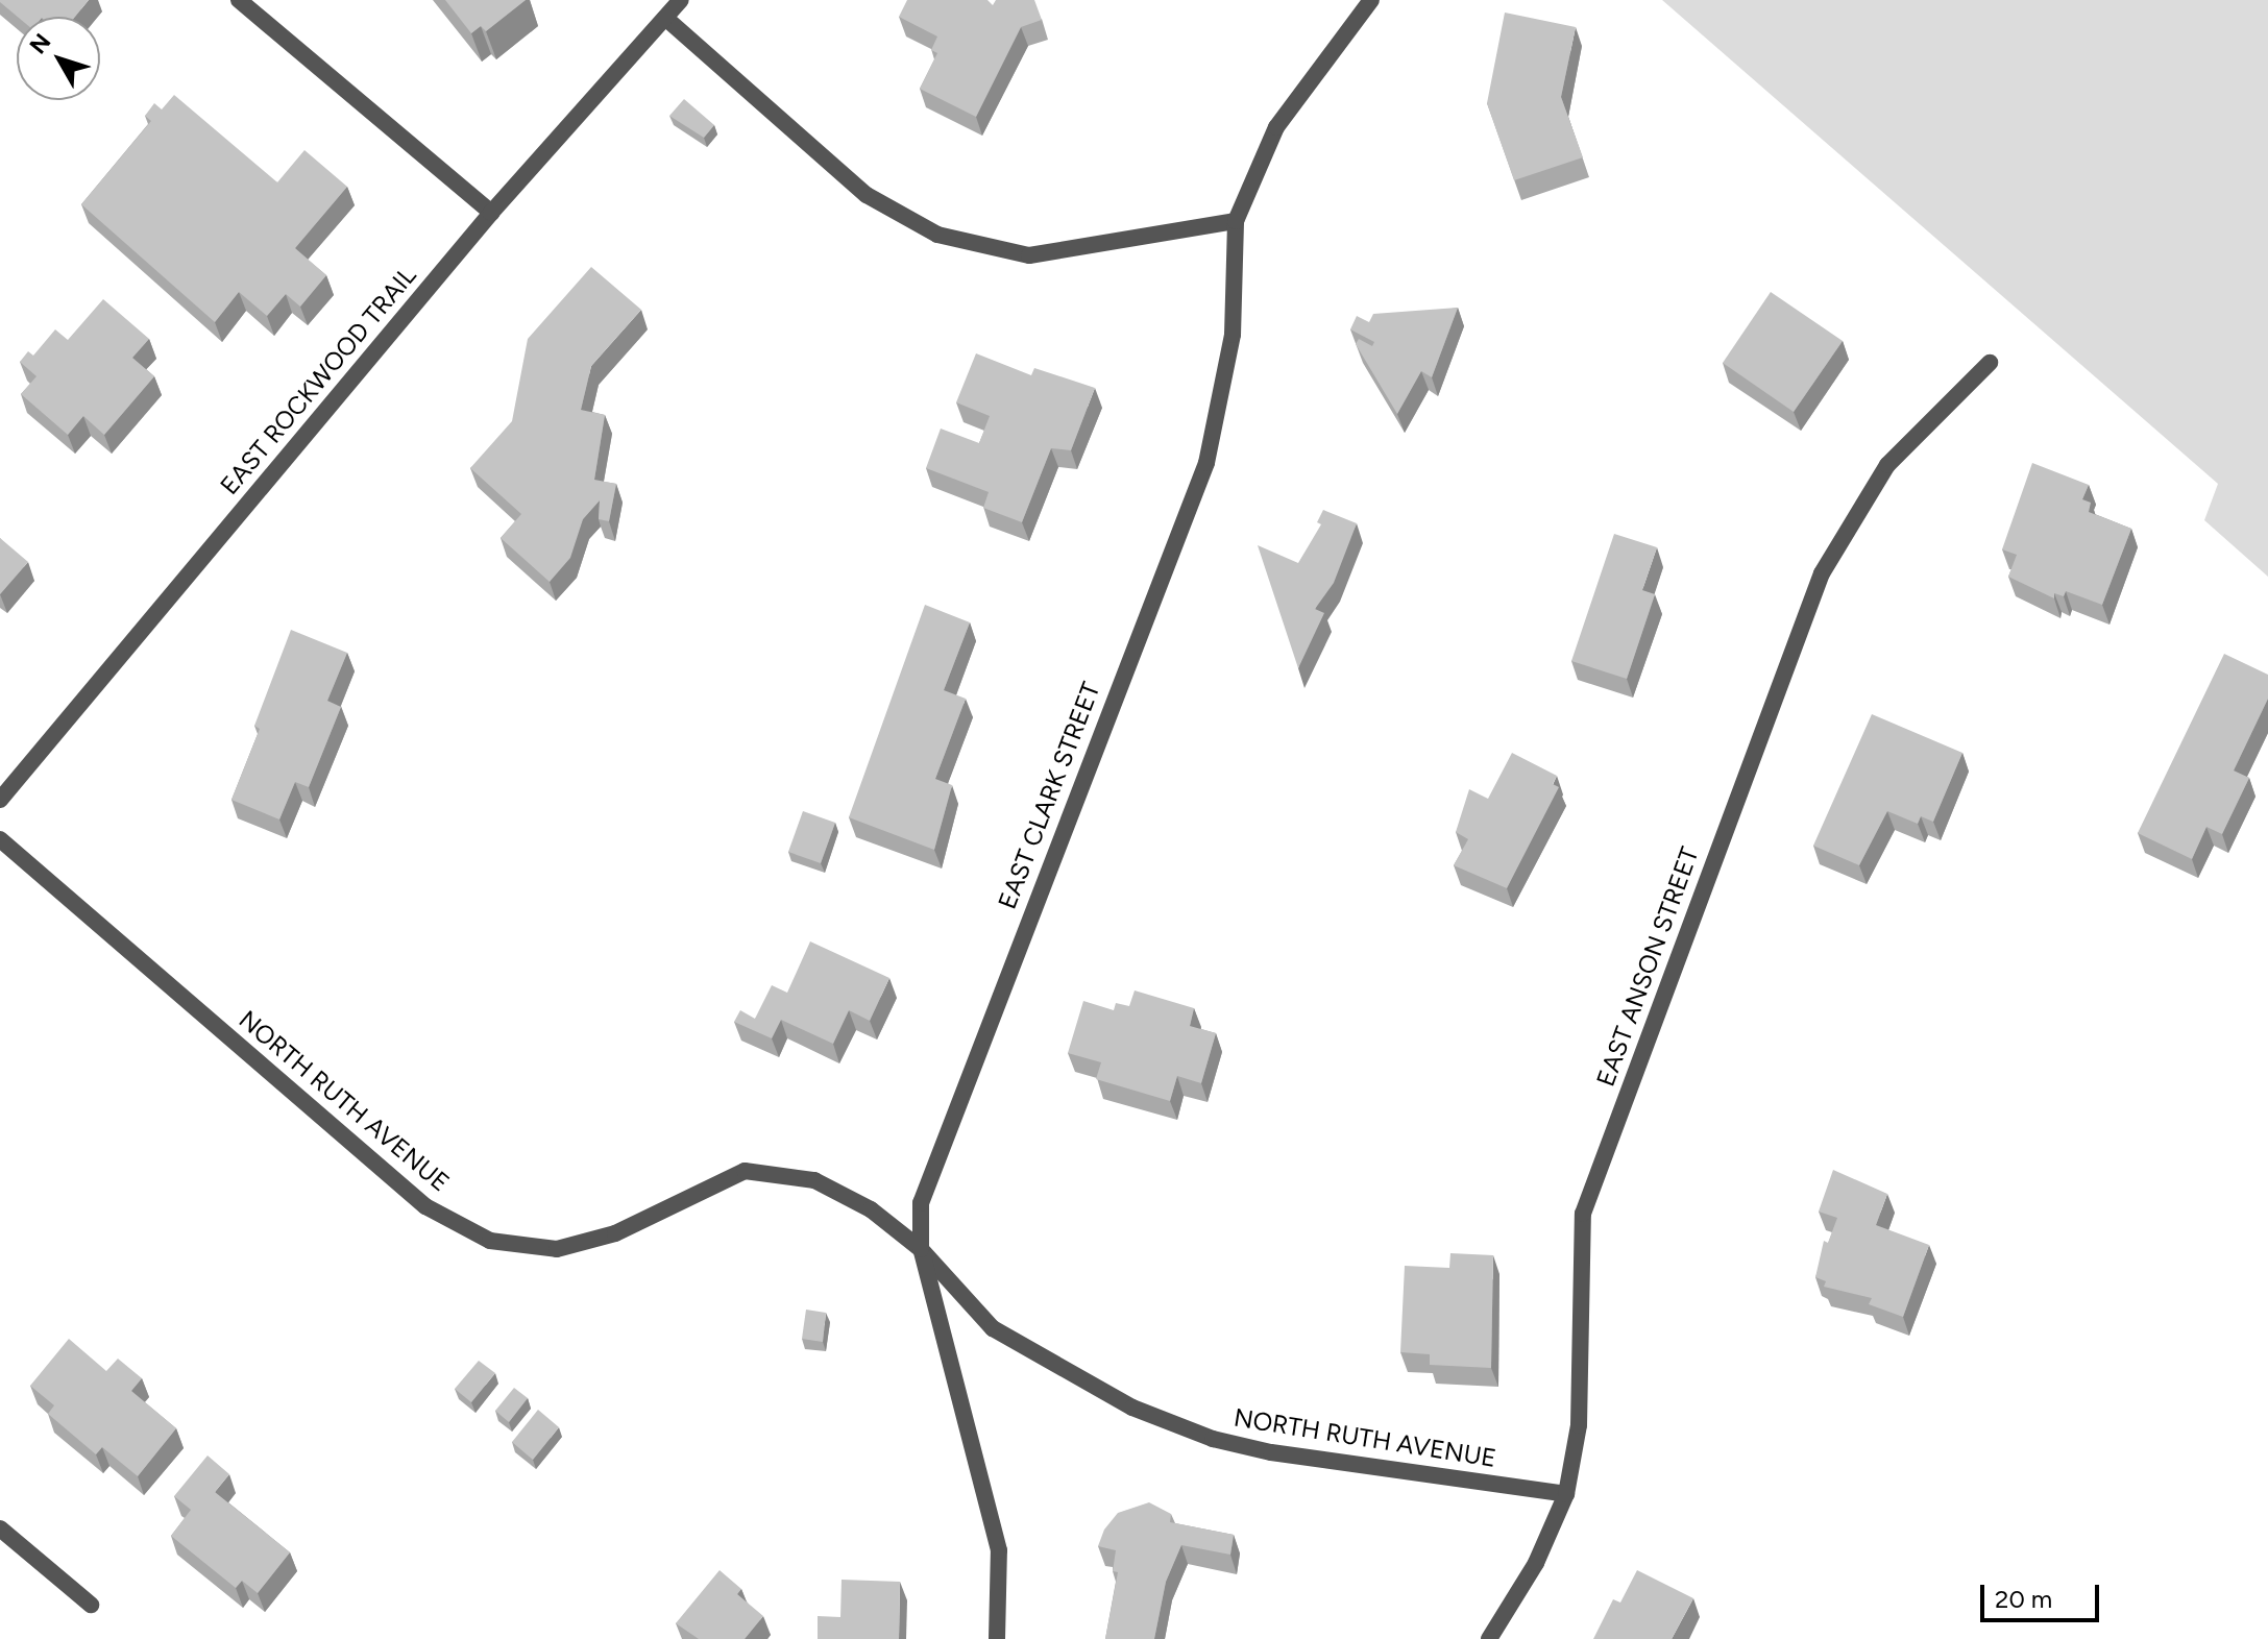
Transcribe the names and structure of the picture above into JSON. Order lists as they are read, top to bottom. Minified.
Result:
{"streets":{"street":["EAST ROCKWOOD TRAIL","EAST CLARK STREET","EAST ANSON STREET","NORTH RUTH AVENUE"]},"crossings":[["EAST CLARK STREET","NORTH RUTH AVENUE"],["EAST ANSON STREET","NORTH RUTH AVENUE"]],"scale_bar":"20 m","north":"top left"}
